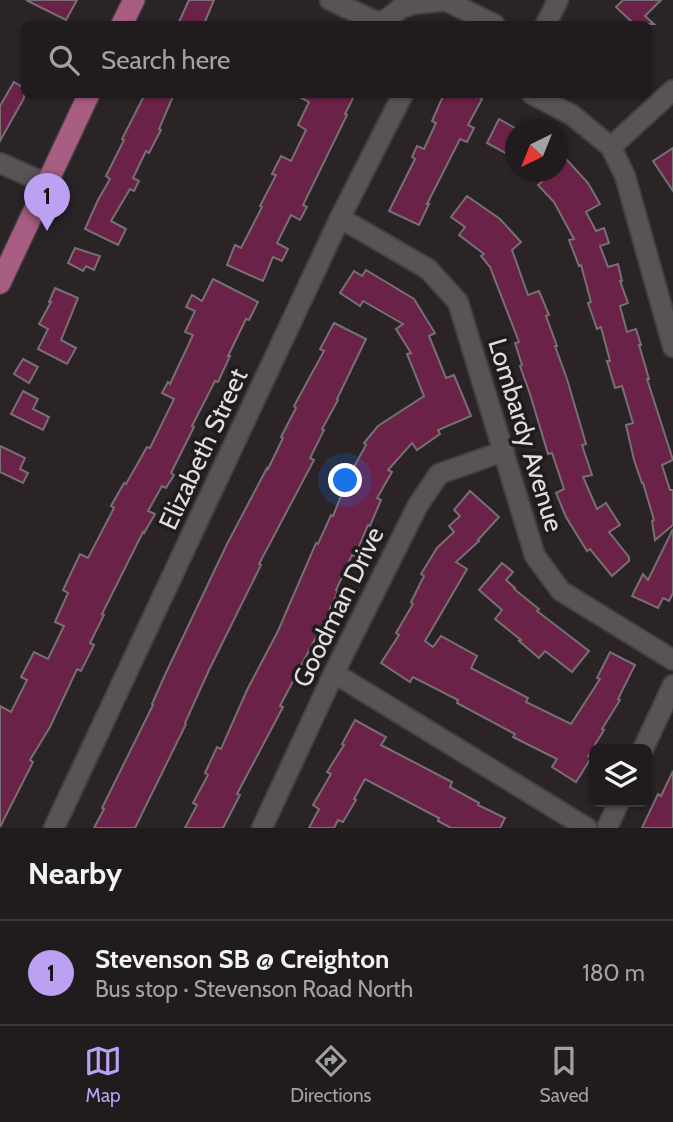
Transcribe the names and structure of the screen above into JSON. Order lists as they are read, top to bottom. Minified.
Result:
{"streets":{"street":["Lombardy Avenue","Elizabeth Street","Goodman Drive"]},"crossings":[["Lombardy Avenue","Elizabeth Street"],["Lombardy Avenue","Goodman Drive"]],"north":"bottom left","page":{"search":"Search here","pins":"1","heading":"Nearby","list":[{"mark":"1","name":"Stevenson SB @ Creighton","note":"Bus stop · Stevenson Road North","value":"180 m"}],"nav":["Map","Directions","Saved"]}}
